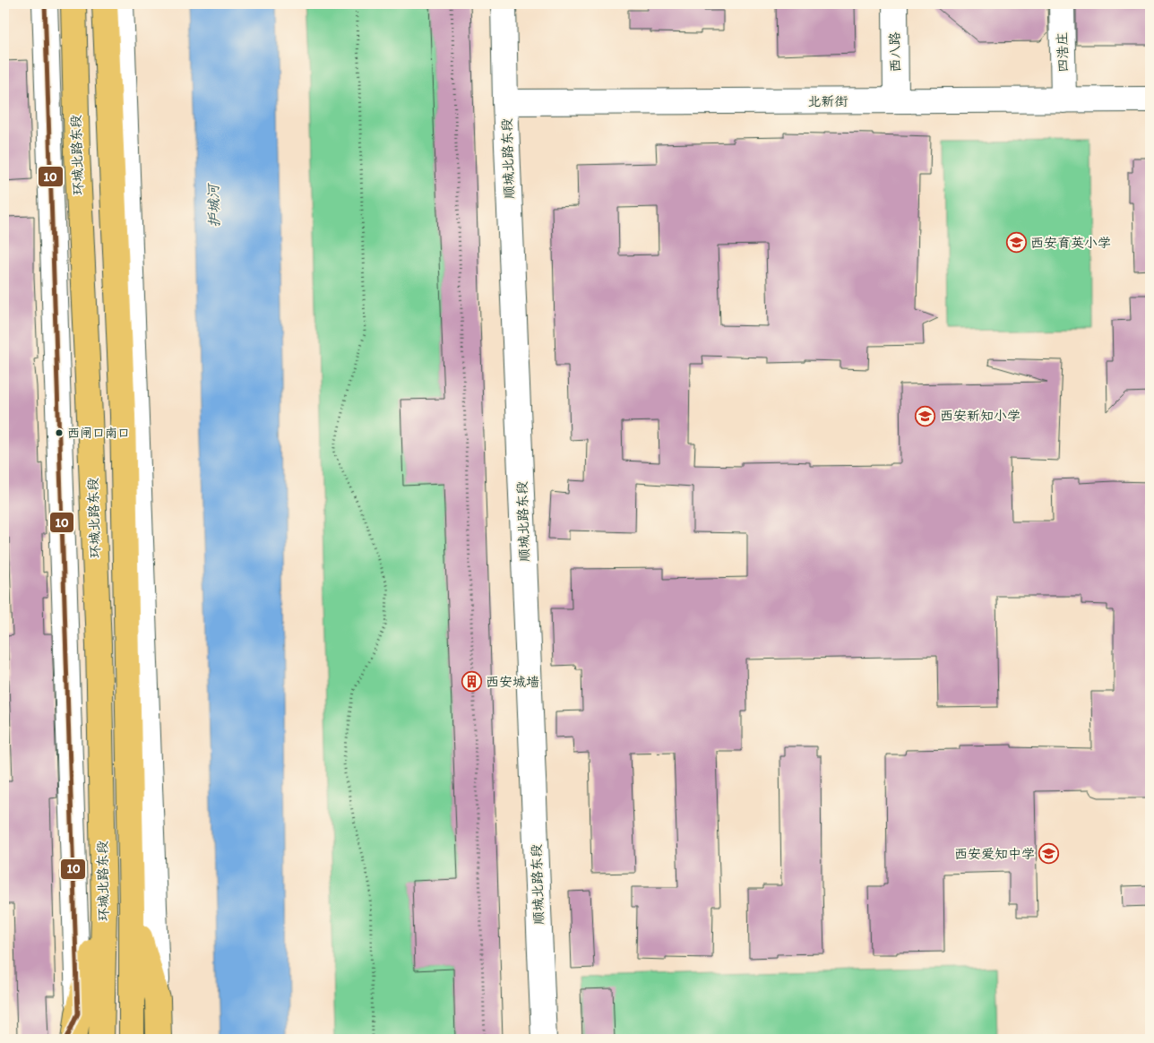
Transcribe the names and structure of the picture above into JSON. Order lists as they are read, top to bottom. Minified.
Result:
{"streets":{"main road":["环城北路东段"],"street":["西八路","四浩庄","北新街","顺城北路东段"]},"crossings":[["西八路","北新街"],["四浩庄","北新街"],["北新街","顺城北路东段"]],"water":["护城河"],"places":{"school or university":["西安育英小学","西安新知小学","西安爱知中学"],"other":["西闸口南口"],"building":["西安城墙"]},"lines":["transit line 10"]}
